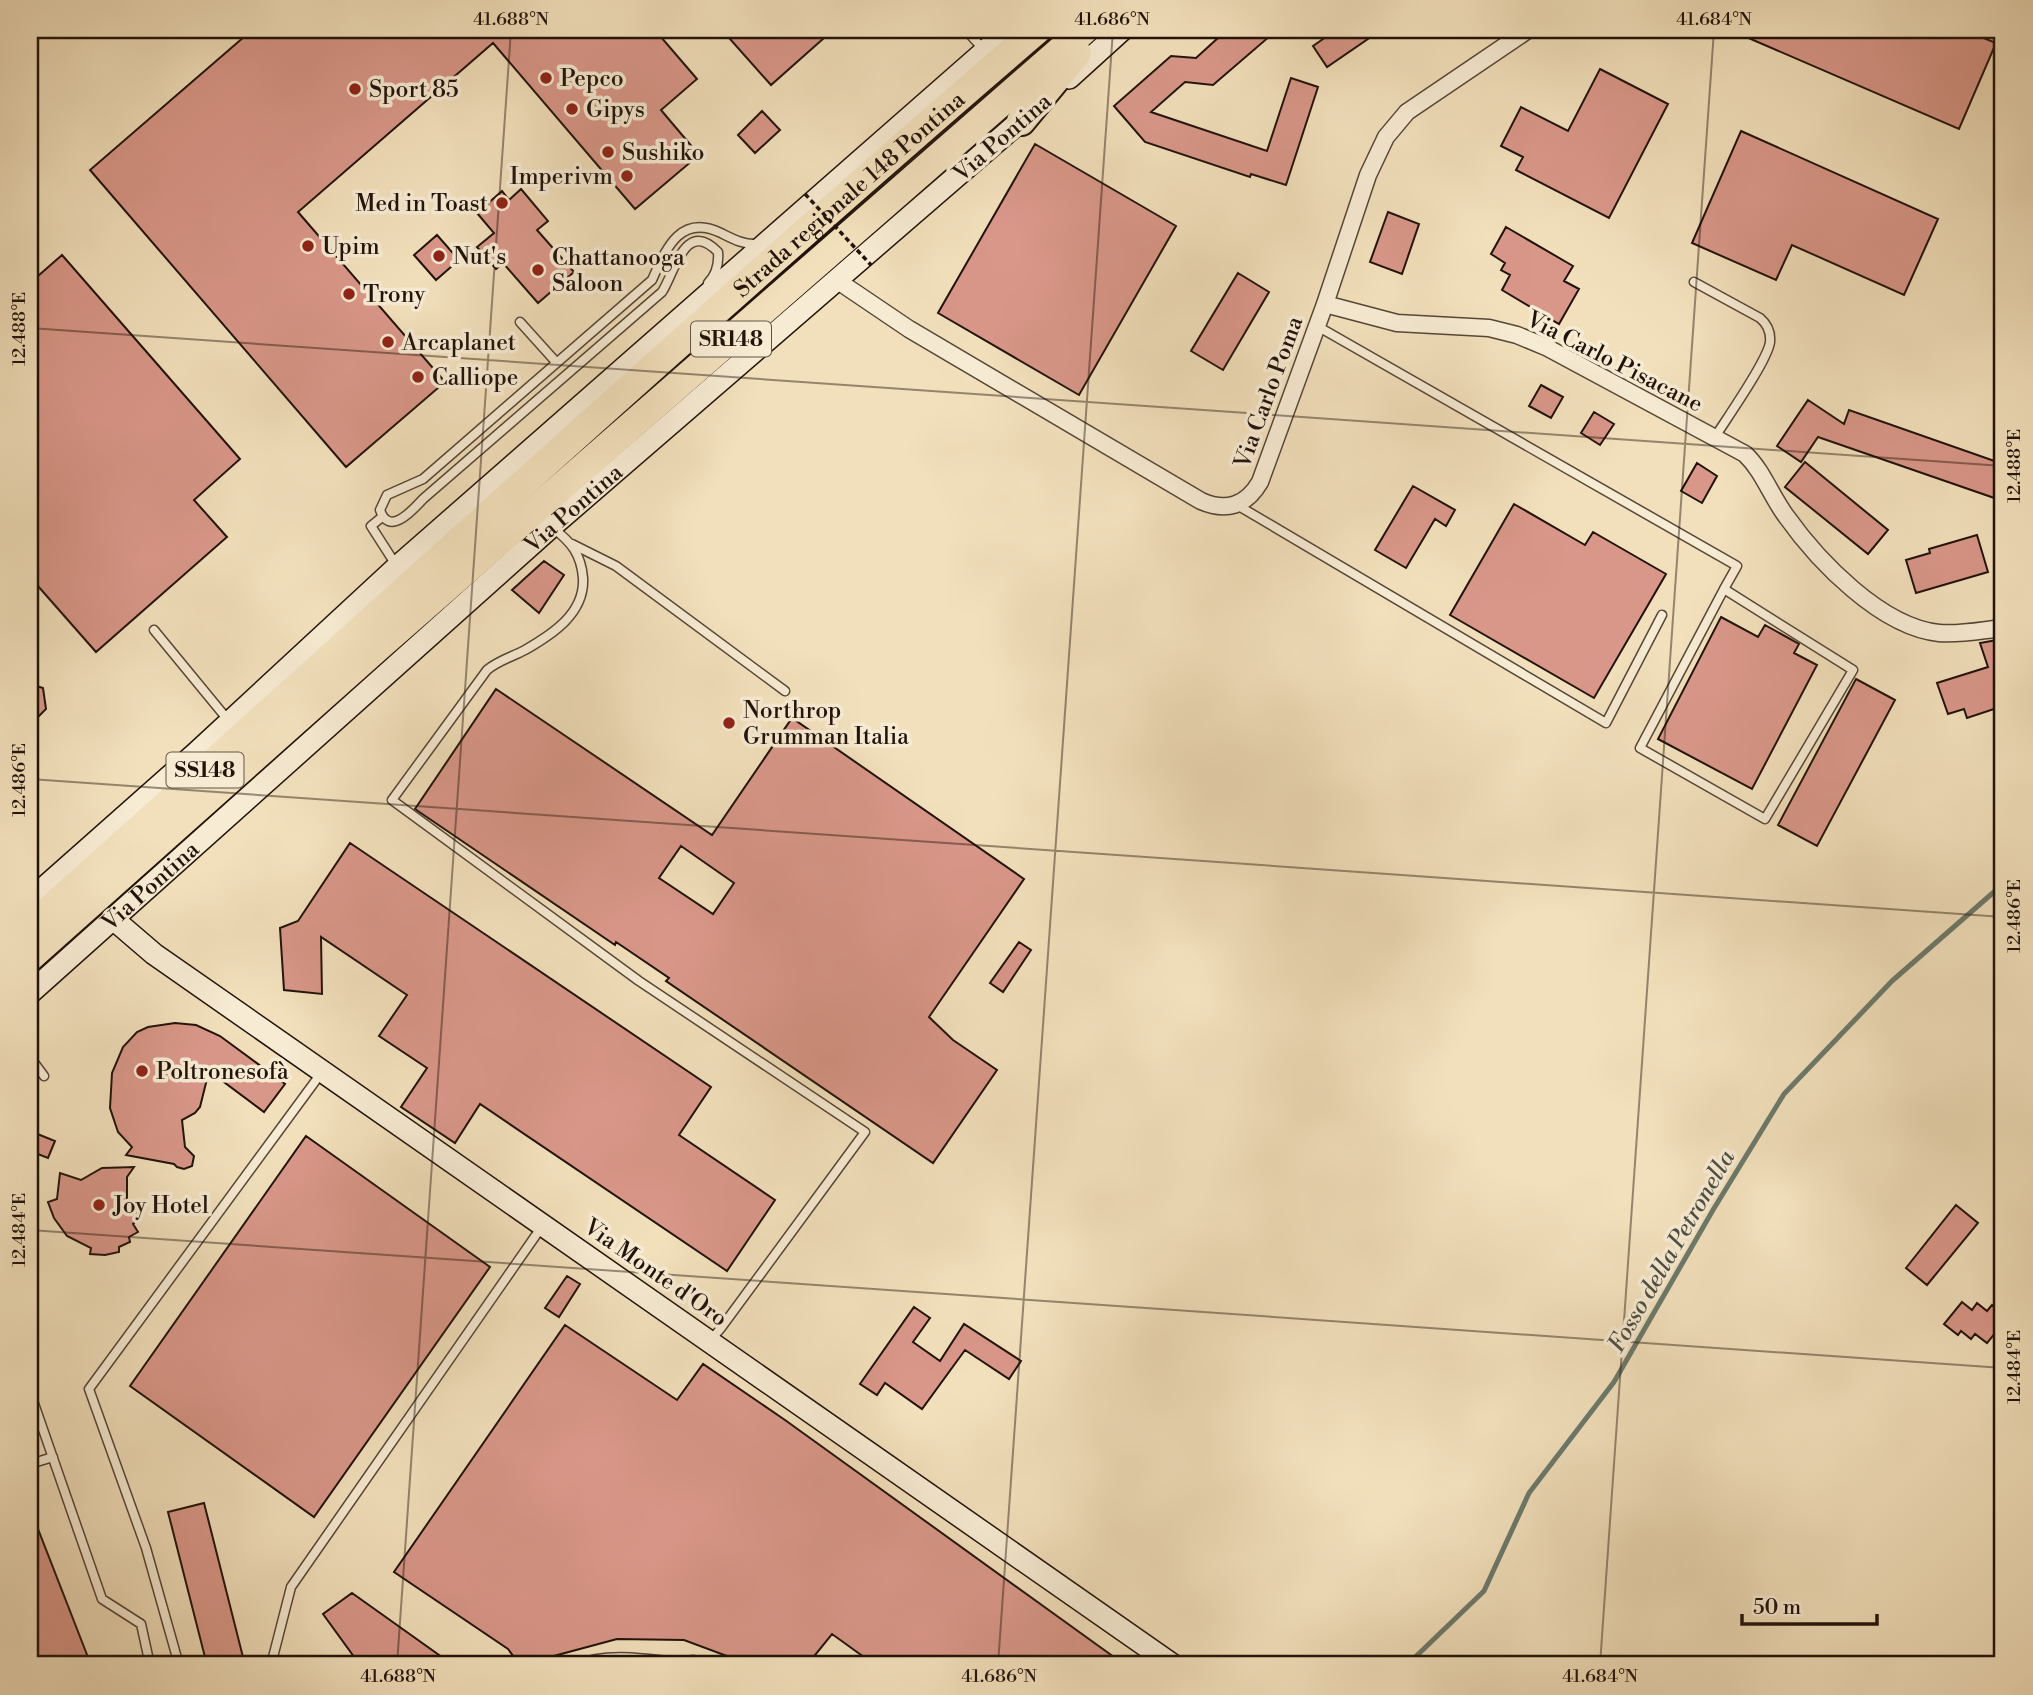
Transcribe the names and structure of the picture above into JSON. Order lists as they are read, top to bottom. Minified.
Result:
{"streets":{"highway":["Via Pontina","Strada regionale 148 Pontina","SR148","SS148"],"street":["Via Carlo Pisacane","Via Carlo Poma","Via Monte d'Oro"]},"crossings":[["Via Pontina","Strada regionale 148 Pontina"],["Via Pontina","Via Monte d'Oro"],["Via Carlo Pisacane","Via Carlo Poma"]],"water":["Fosso della Petronella"],"places":["Pepco","Sport 85","Gipys","Sushiko","Imperivm","Med in Toast","Upim","Nut's","Chattanooga Saloon","Trony","Arcaplanet","Calliope","Northrop Grumman Italia","Poltronesofà","Joy Hotel"],"scale_bar":"50 m","coordinates":["41.688°N","41.686°N","41.684°N","12.488°E","12.486°E","12.484°E"]}
